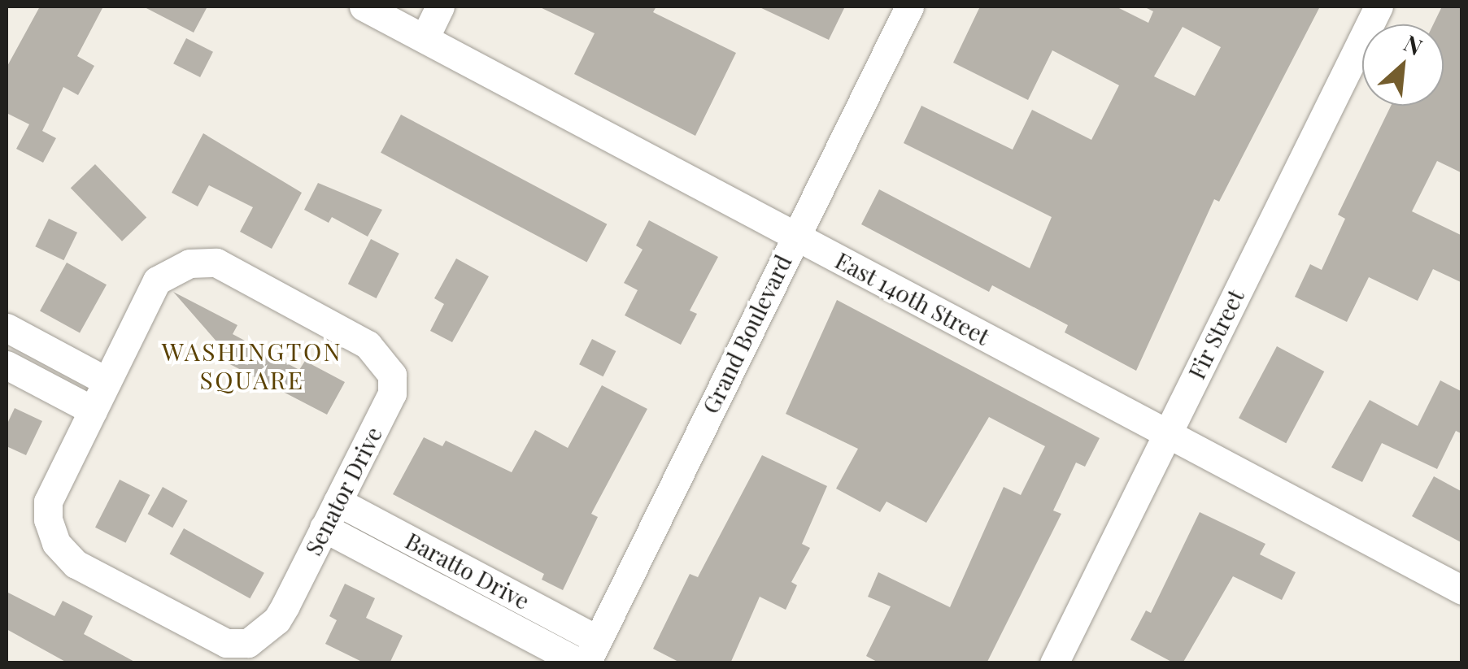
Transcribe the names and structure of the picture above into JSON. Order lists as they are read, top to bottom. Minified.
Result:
{"streets":{"street":["East 140th Street","Grand Boulevard","Fir Street","Senator Drive","Baratto Drive"]},"crossings":[["East 140th Street","Grand Boulevard"],["East 140th Street","Fir Street"],["Grand Boulevard","Baratto Drive"],["Senator Drive","Baratto Drive"]],"districts":["WASHINGTON SQUARE"],"north":"top right"}
